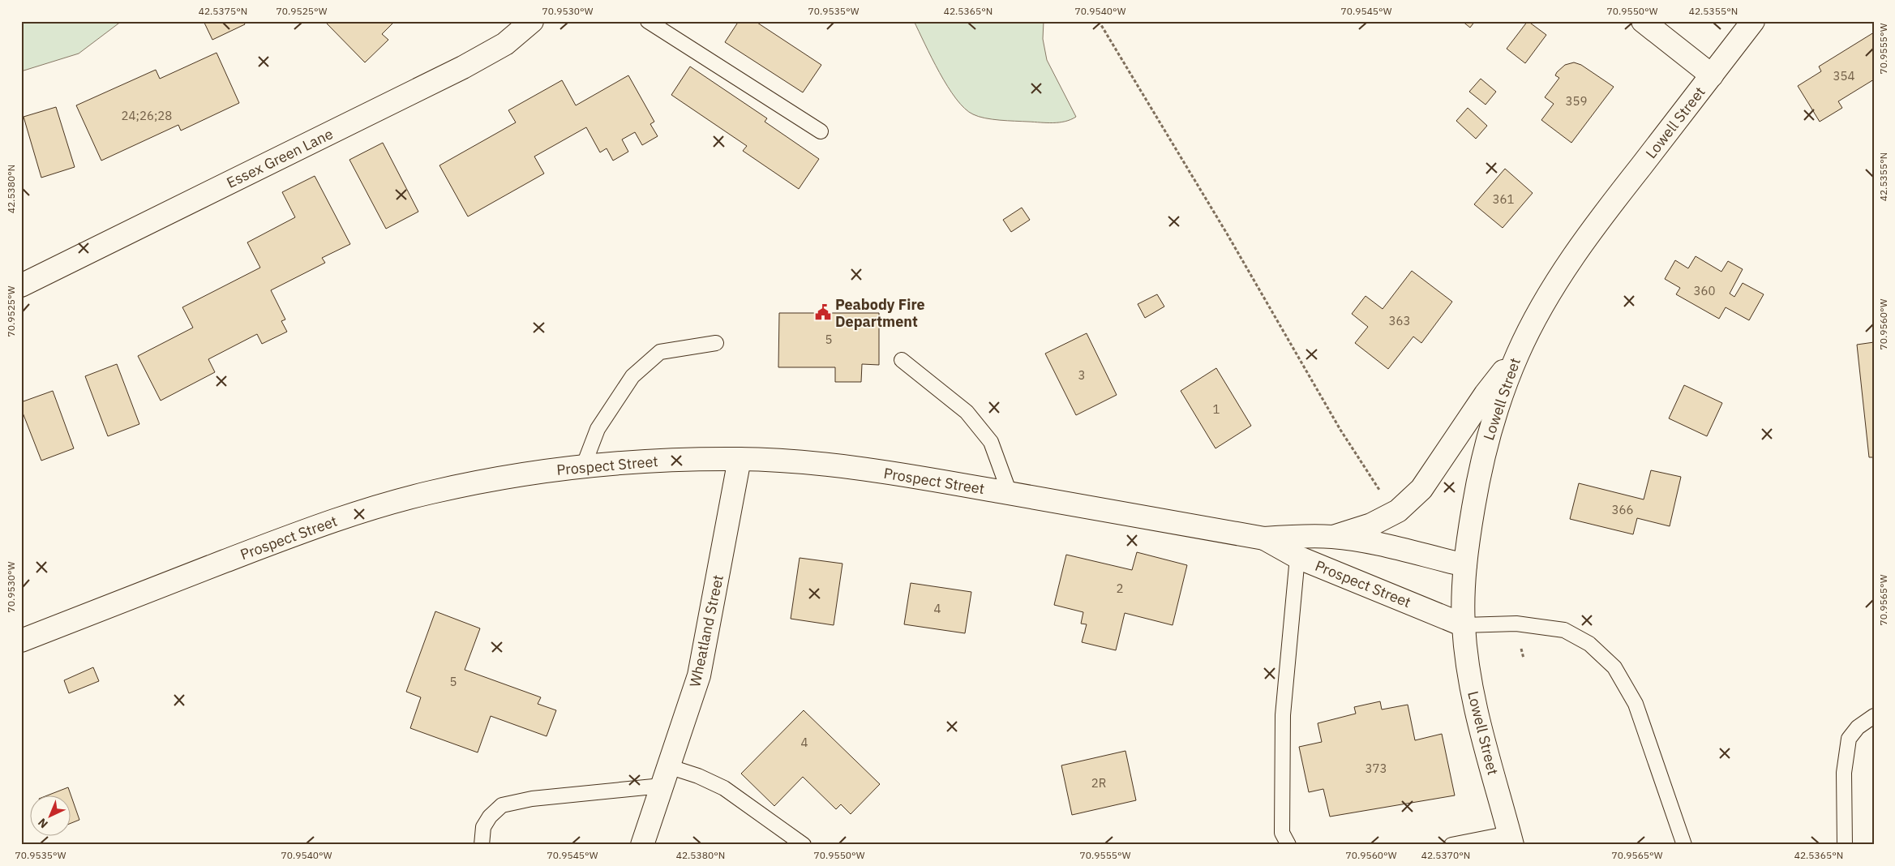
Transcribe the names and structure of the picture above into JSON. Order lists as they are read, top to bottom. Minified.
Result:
{"streets":{"street":["Lowell Street","Essex Green Lane","Prospect Street","Wheatland Street"]},"crossings":[["Lowell Street","Prospect Street"],["Prospect Street","Wheatland Street"]],"places":{"public building":["Peabody Fire Department"]},"house_numbers":["354","359","24;26;28","361","360","363","5","3","1","366","2","4","5","4","373","2R"],"north":"bottom left","coordinates":["42.5375°N","70.9525°W","70.9530°W","70.9535°W","42.5365°N","70.9540°W","70.9545°W","70.9550°W","42.5355°N","70.9555°W","42.5380°N","70.9560°W","70.9565°W","42.5370°N"]}
